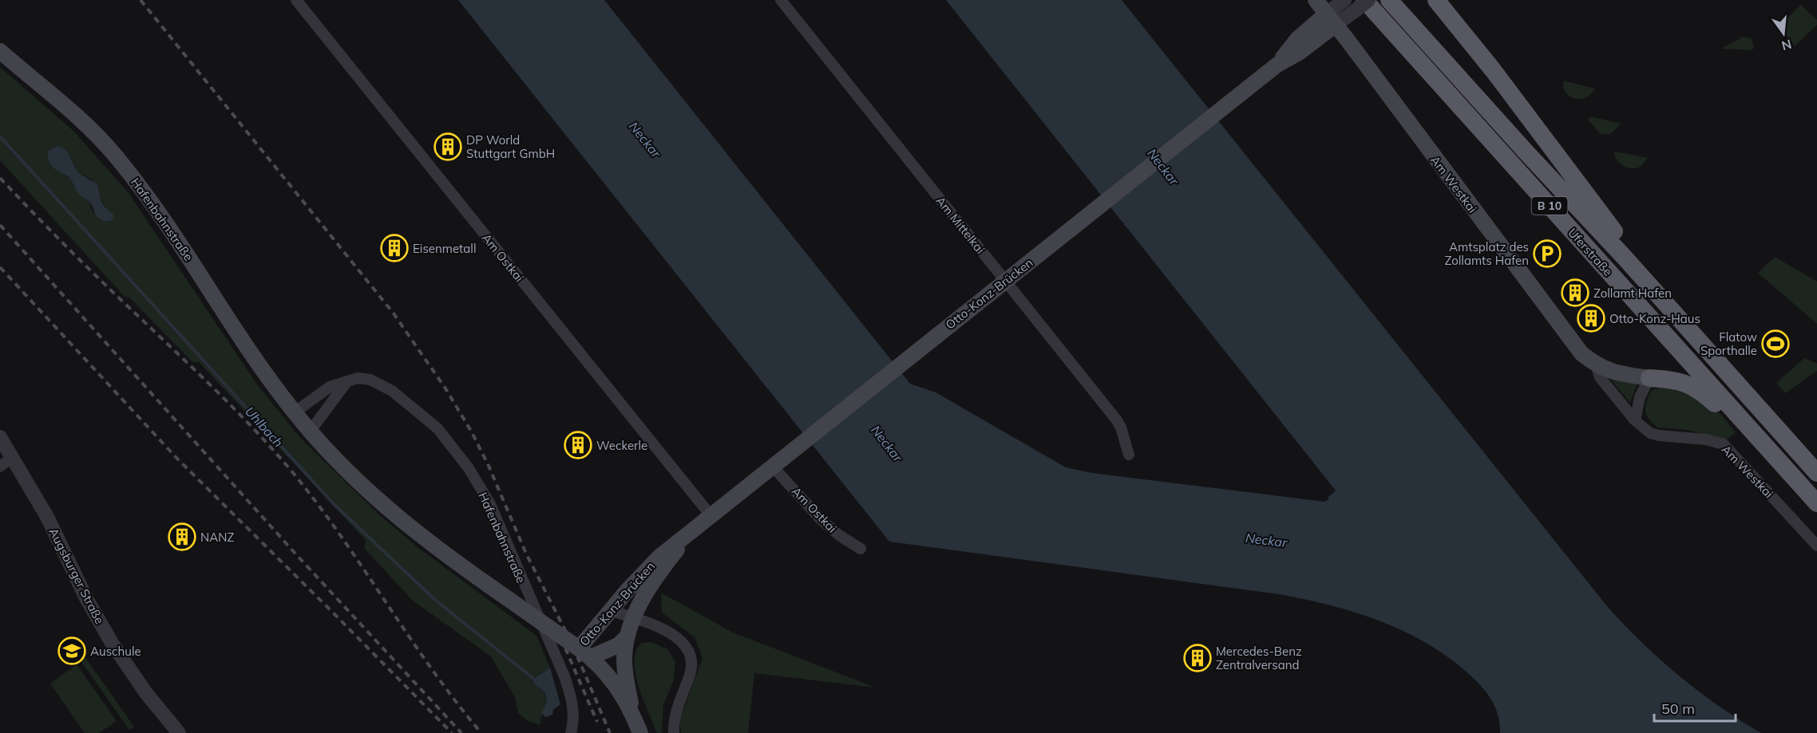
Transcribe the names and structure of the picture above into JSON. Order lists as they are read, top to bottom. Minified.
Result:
{"streets":{"highway":["B 10","Uferstraße"],"main road":["Am Westkai","Hafenbahnstraße","Otto-Konz-Brücken"],"street":["Am Mittelkai","Am Ostkai","Augsburger Straße"]},"crossings":[["Am Westkai","B 10"],["Am Westkai","Otto-Konz-Brücken"],["B 10","Uferstraße"],["Hafenbahnstraße","Otto-Konz-Brücken"],["Am Mittelkai","Otto-Konz-Brücken"],["Uferstraße","Otto-Konz-Brücken"],["Am Ostkai","Otto-Konz-Brücken"]],"water":["Neckar","Uhlbach"],"places":{"building":["DP World Stuttgart GmbH","Eisenmetall","Zollamt Hafen","Otto-Konz-Haus","Weckerle","NANZ","Mercedes-Benz Zentralversand"],"parking":["Amtsplatz des Zollamts Hafen"],"sports":["Flatow Sporthalle"],"school or university":["Auschule"]},"scale_bar":"50 m","north":"bottom"}
